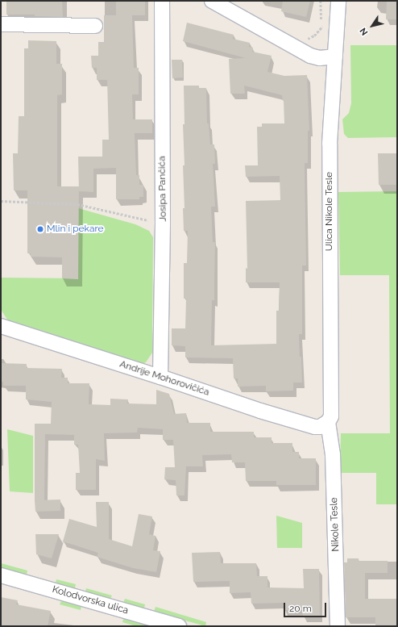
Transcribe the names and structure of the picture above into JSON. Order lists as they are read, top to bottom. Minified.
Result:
{"streets":{"street":["Josipa Pančića","Ulica Nikole Tesle","Andrije Mohorovičića","Nikole Tesle","Kolodvorska ulica"]},"crossings":[["Josipa Pančića","Andrije Mohorovičića"],["Ulica Nikole Tesle","Andrije Mohorovičića"],["Ulica Nikole Tesle","Nikole Tesle"],["Andrije Mohorovičića","Nikole Tesle"]],"places":["Mlin i pekare"],"scale_bar":"20 m","north":"bottom left"}
